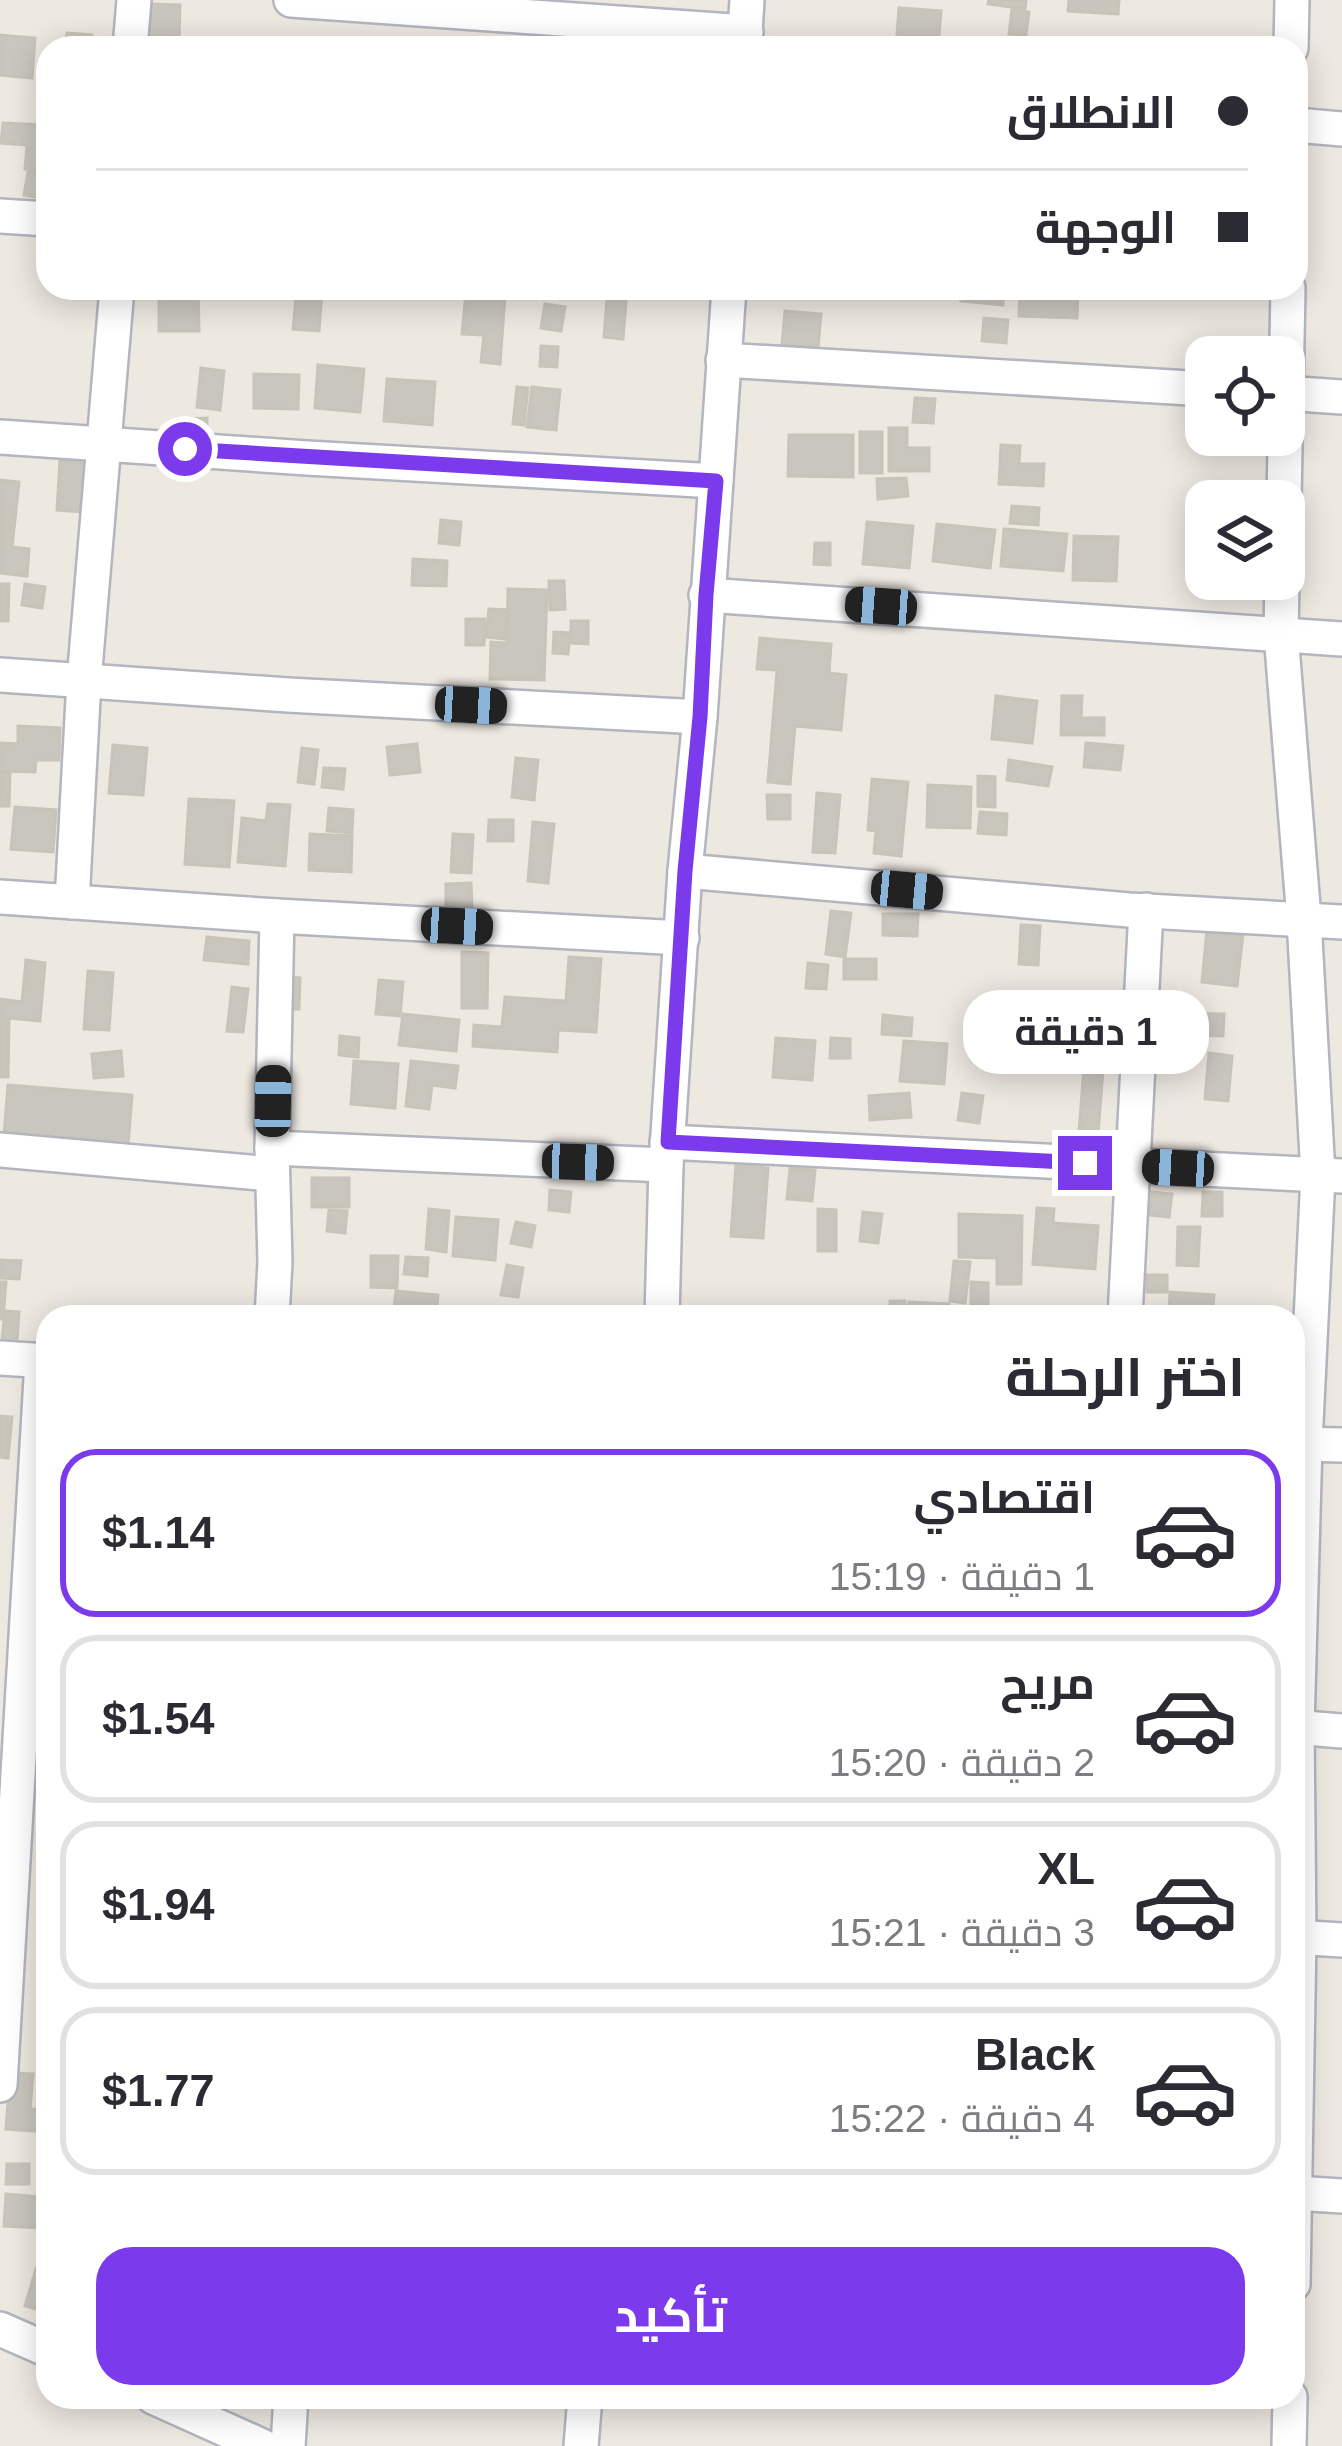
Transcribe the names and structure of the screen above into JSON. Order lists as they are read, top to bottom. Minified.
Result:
{"page":{"banner":["الانطلاق","الوجهة"],"bubble":"1 دقيقة","heading":"اختر الرحلة","list":[{"name":"اقتصادي","note":"1 دقيقة · 15:19","value":"$1.14"},{"name":"مريح","note":"2 دقيقة · 15:20","value":"$1.54"},{"name":"XL","note":"3 دقيقة · 15:21","value":"$1.94"},{"name":"Black","note":"4 دقيقة · 15:22","value":"$1.77"}],"buttons":"تأكيد"}}
